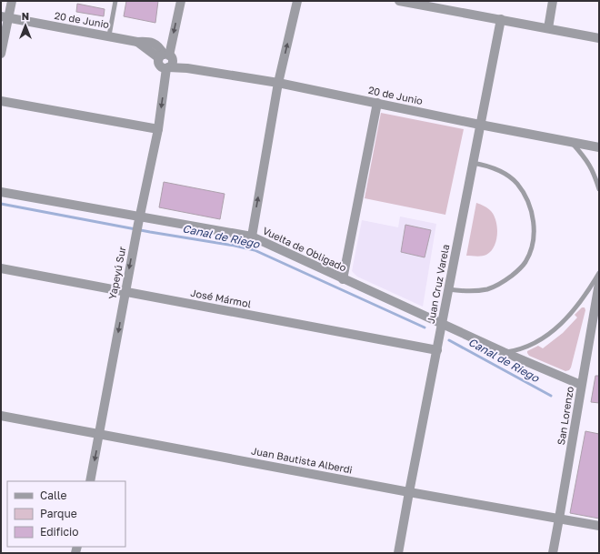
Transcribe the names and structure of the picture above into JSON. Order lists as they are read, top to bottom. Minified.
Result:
{"streets":{"street":["20 de Junio","Vuelta de Obligado","Yapeyú Sur","Juan Cruz Varela","José Mármol","San Lorenzo","Juan Bautista Alberdi"]},"crossings":[["20 de Junio","Yapeyú Sur"],["20 de Junio","Juan Cruz Varela"],["Vuelta de Obligado","Yapeyú Sur"],["Vuelta de Obligado","Juan Cruz Varela"],["Vuelta de Obligado","San Lorenzo"],["Yapeyú Sur","José Mármol"],["Yapeyú Sur","Juan Bautista Alberdi"],["Juan Cruz Varela","José Mármol"],["Juan Cruz Varela","Juan Bautista Alberdi"],["San Lorenzo","Juan Bautista Alberdi"]],"one_way":["Yapeyú Sur"],"water":["Canal de Riego"],"legend":["Calle","Parque","Edificio"],"north":"top"}
